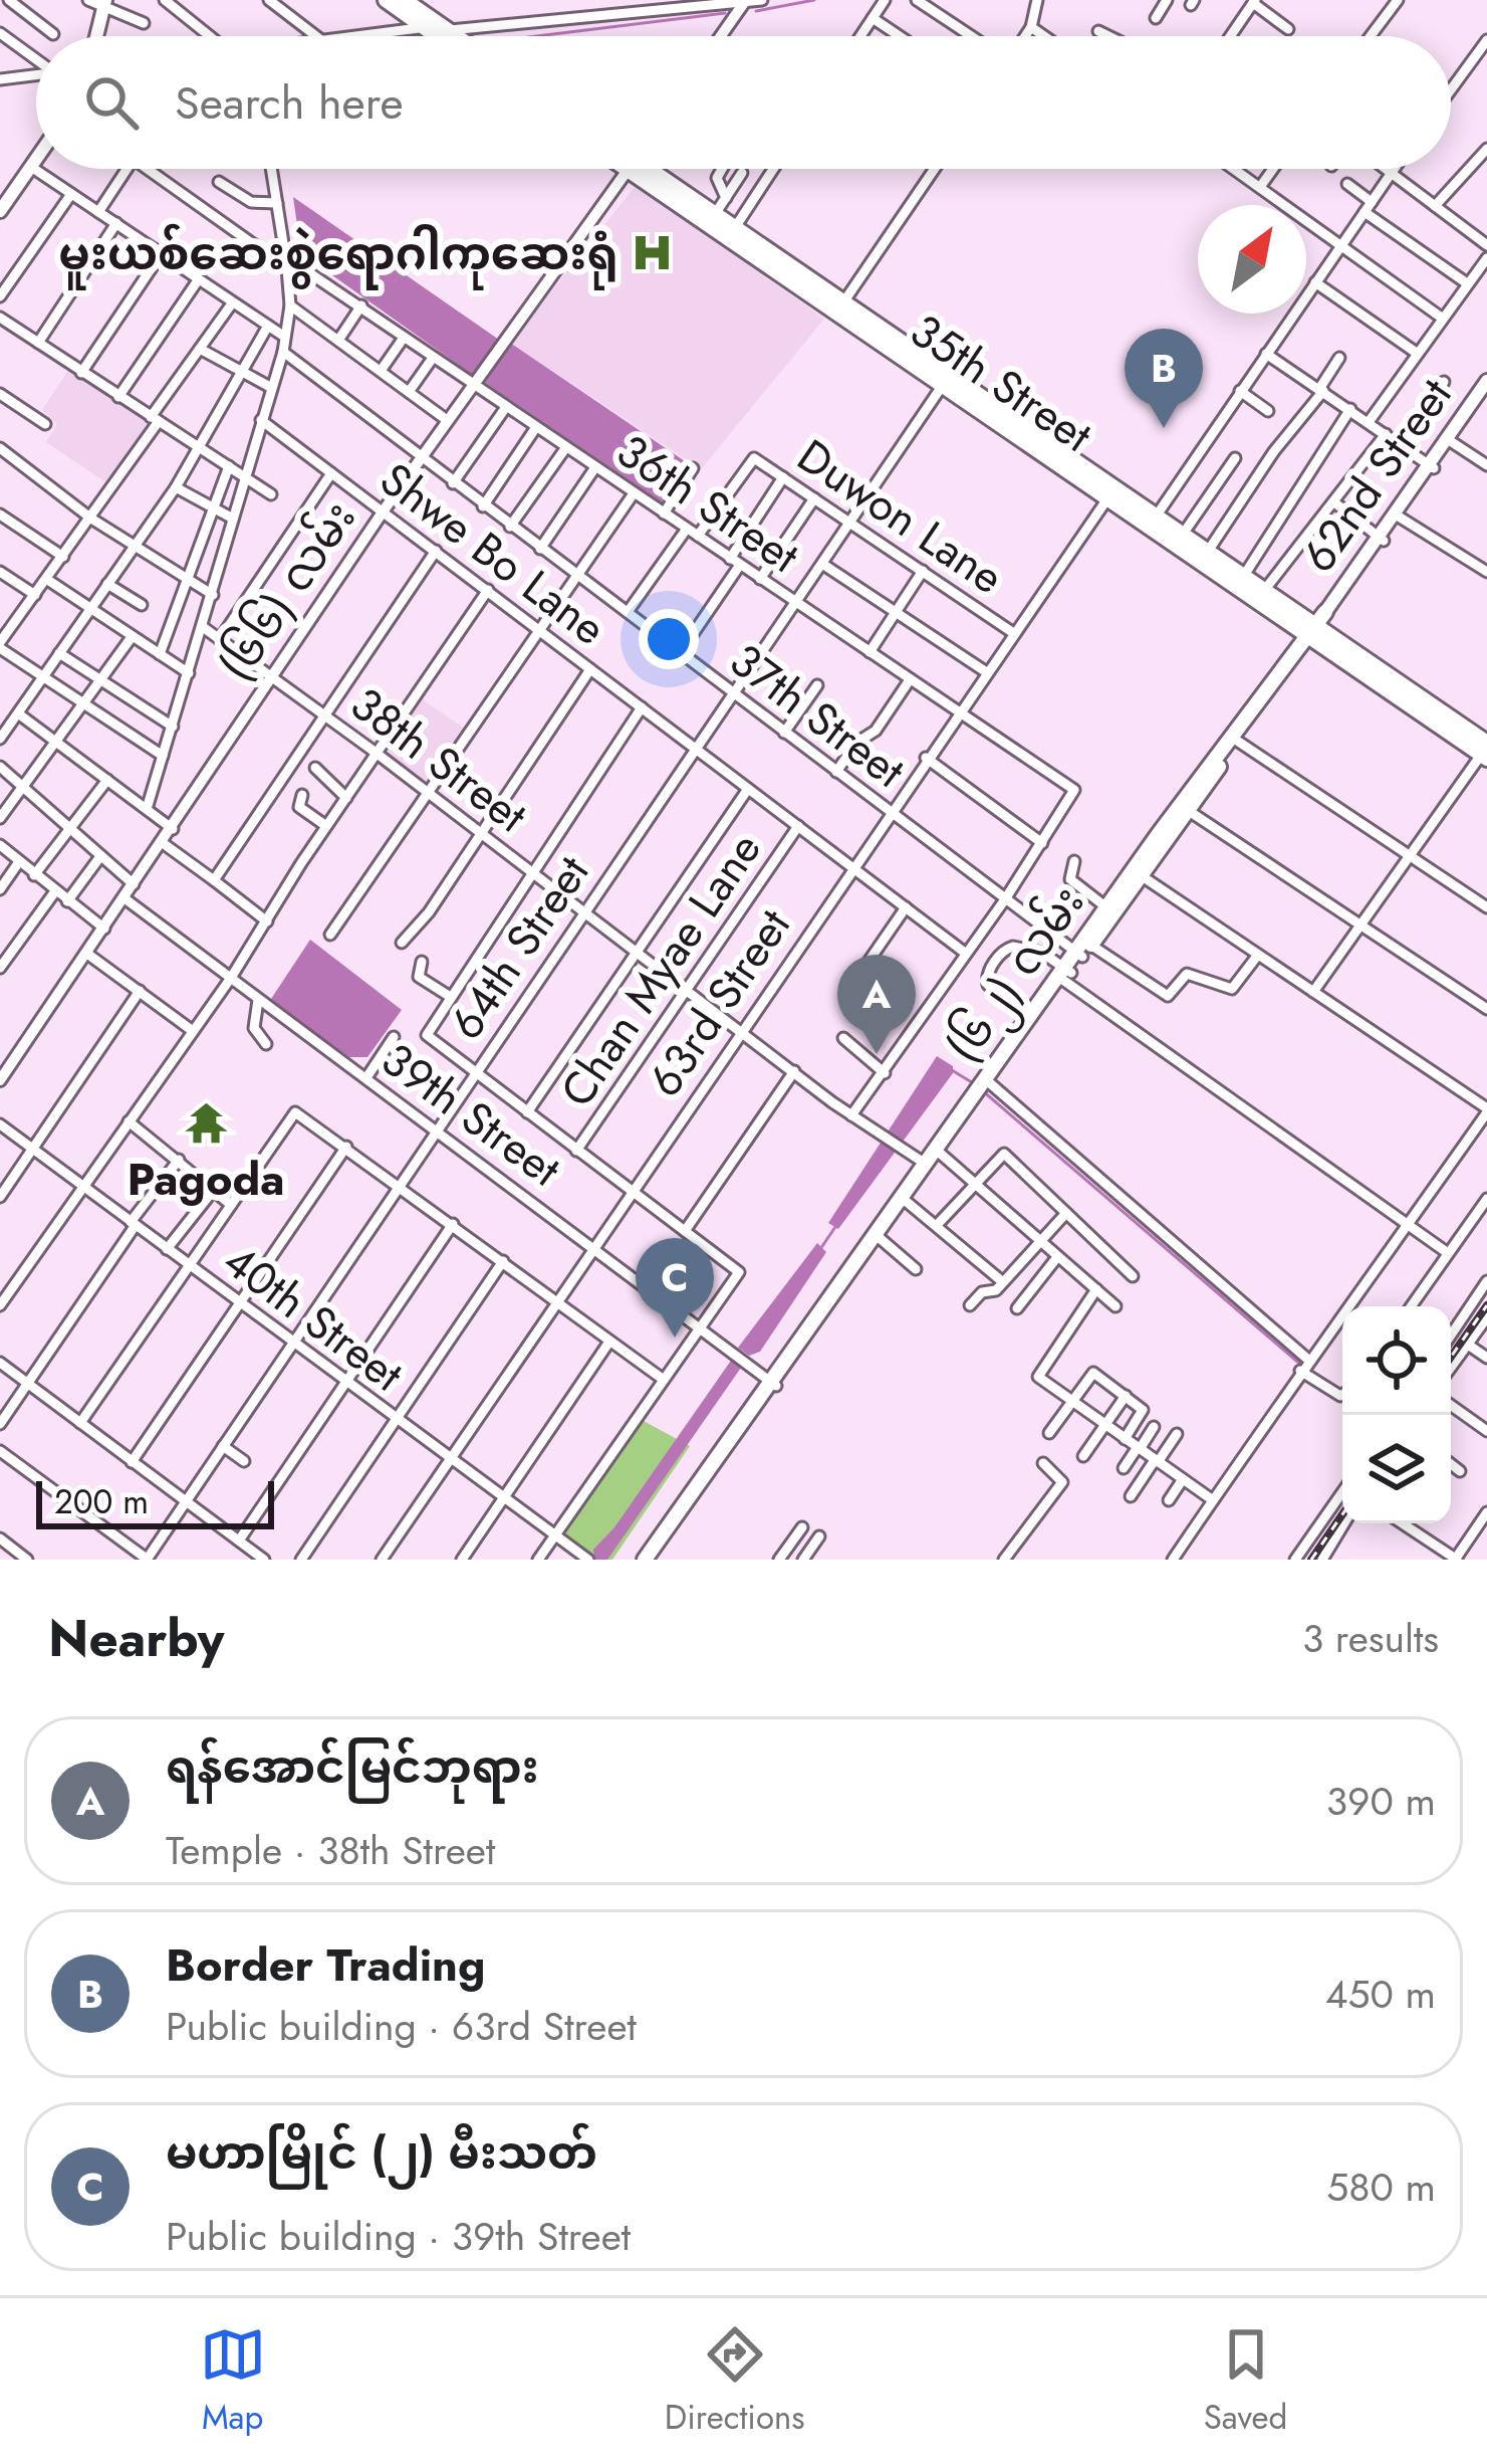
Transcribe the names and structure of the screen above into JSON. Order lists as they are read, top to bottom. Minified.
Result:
{"streets":{"main road":["35th Street","62nd Street","(၆၂) လမ်း"],"street":["36th Street","Duwon Lane","Shwe Bo Lane","(၆၆) လမ်း","37th Street","38th Street","64th Street","Chan Myae Lane","63rd Street","39th Street","40th Street"]},"crossings":[["35th Street","62nd Street"],["35th Street","64th Street"],["35th Street","(၆၂) လမ်း"],["35th Street","63rd Street"],["62nd Street","(၆၂) လမ်း"],["36th Street","Duwon Lane"],["36th Street","(၆၆) လမ်း"],["36th Street","64th Street"],["36th Street","63rd Street"],["Duwon Lane","64th Street"],["Duwon Lane","63rd Street"],["Shwe Bo Lane","(၆၆) လမ်း"],["Shwe Bo Lane","64th Street"],["Shwe Bo Lane","Chan Myae Lane"],["Shwe Bo Lane","63rd Street"],["(၆၆) လမ်း","37th Street"],["(၆၆) လမ်း","38th Street"],["(၆၆) လမ်း","39th Street"],["37th Street","64th Street"],["37th Street","(၆၂) လမ်း"],["37th Street","63rd Street"],["38th Street","64th Street"],["38th Street","Chan Myae Lane"],["38th Street","(၆၂) လမ်း"],["38th Street","63rd Street"],["64th Street","39th Street"],["64th Street","40th Street"],["(၆၂) လမ်း","39th Street"],["63rd Street","39th Street"],["63rd Street","40th Street"]],"places":{"hospital":["မူးယစ်ဆေးစွဲရောဂါကုဆေးရုံ"],"temple":["Pagoda"]},"scale_bar":"200 m","north":"top right","page":{"search":"Search here","pins":["B","A","C"],"scale":"200 m","heading":["Nearby","3 results"],"list":[{"mark":"A","name":"ရန်အောင်မြင်ဘုရား","note":"Temple · 38th Street","value":"390 m"},{"mark":"B","name":"Border Trading","note":"Public building · 63rd Street","value":"450 m"},{"mark":"C","name":"မဟာမြိုင် (၂) မီးသတ်","note":"Public building · 39th Street","value":"580 m"}],"nav":["Map","Directions","Saved"]}}
